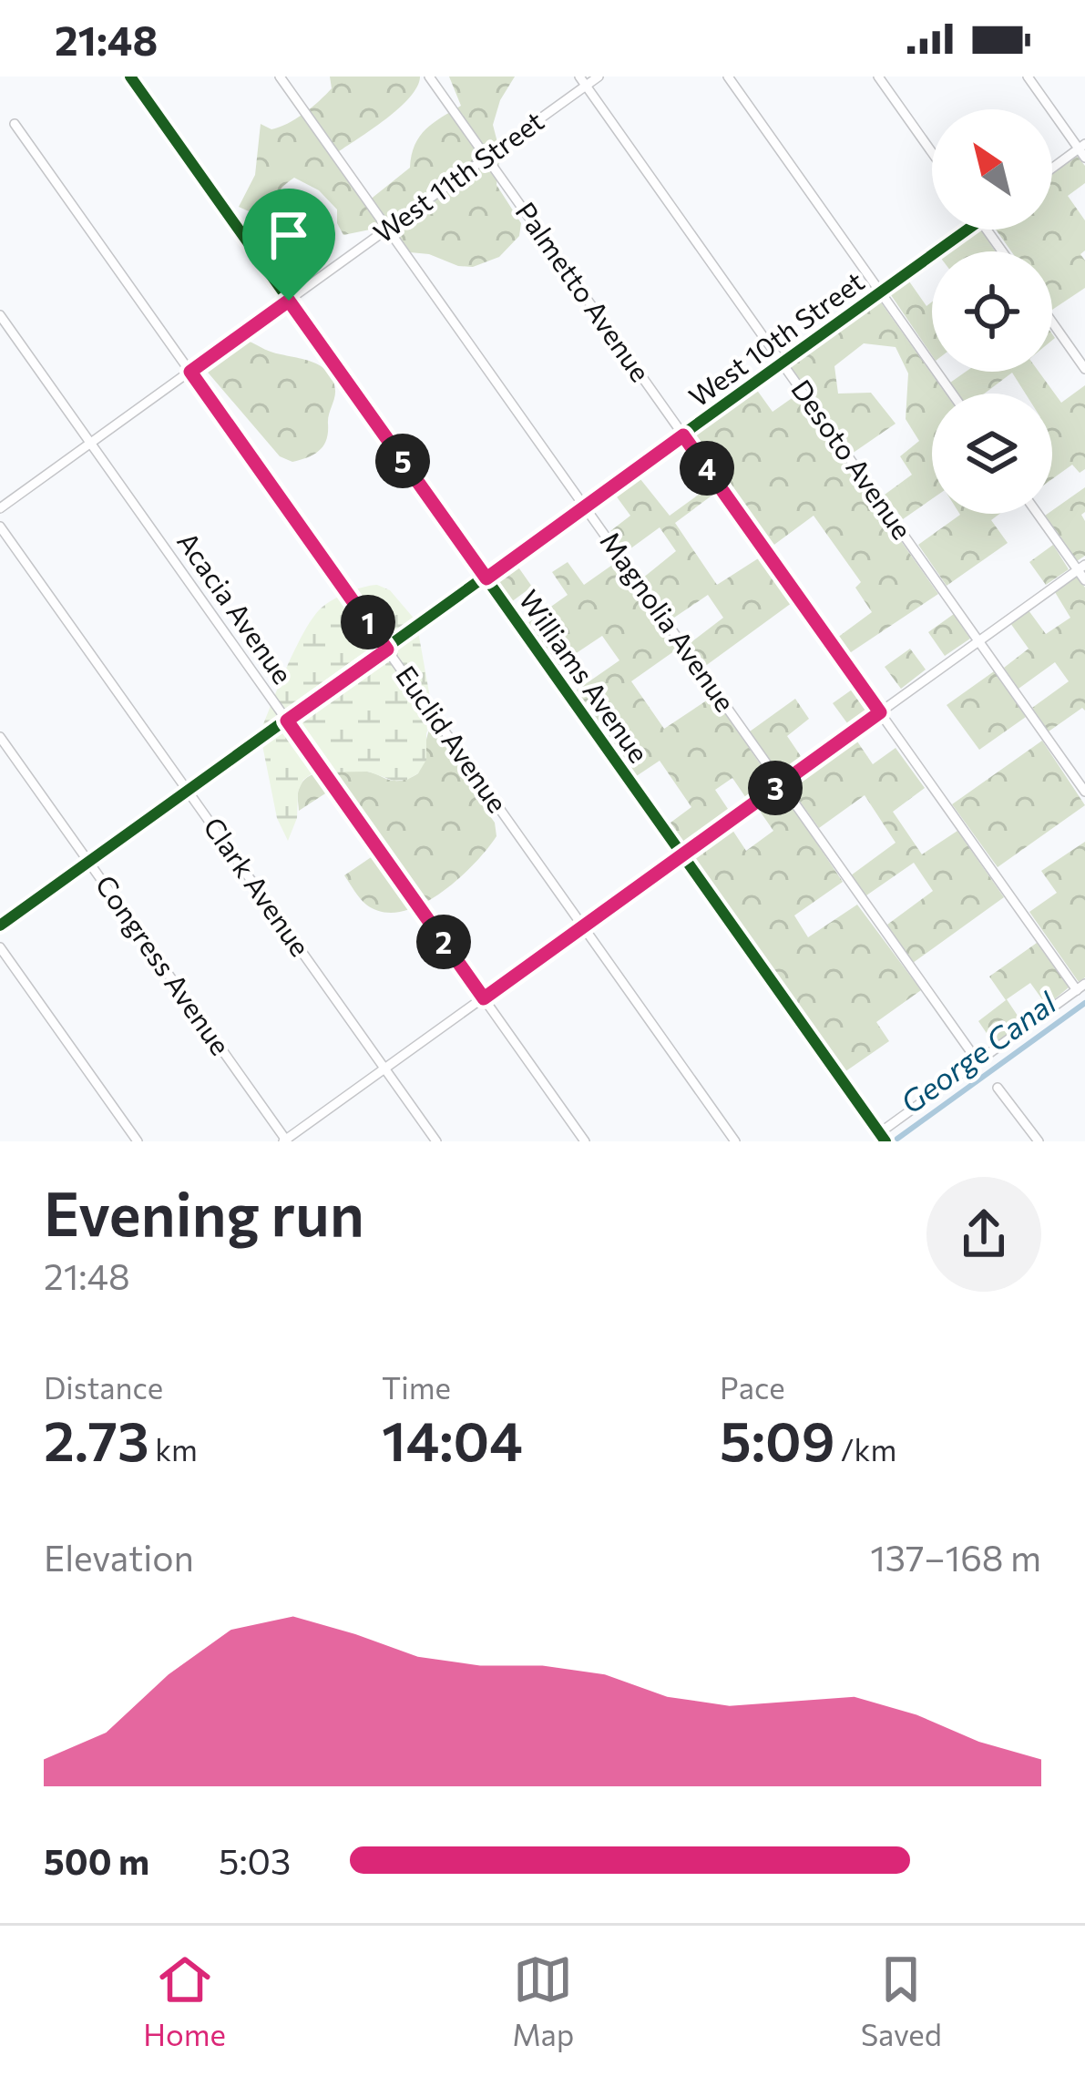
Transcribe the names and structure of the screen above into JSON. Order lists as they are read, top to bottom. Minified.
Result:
{"streets":{"street":["West 11th Street","Palmetto Avenue","West 10th Street","Desoto Avenue","Acacia Avenue","Magnolia Avenue","Williams Avenue","Euclid Avenue","Clark Avenue","Congress Avenue"]},"crossings":[["West 11th Street","Palmetto Avenue"],["West 11th Street","Desoto Avenue"],["West 11th Street","Acacia Avenue"],["West 11th Street","Magnolia Avenue"],["West 11th Street","Williams Avenue"],["West 11th Street","Euclid Avenue"],["Palmetto Avenue","West 10th Street"],["West 10th Street","Desoto Avenue"],["West 10th Street","Acacia Avenue"],["West 10th Street","Magnolia Avenue"],["West 10th Street","Williams Avenue"],["West 10th Street","Euclid Avenue"],["West 10th Street","Clark Avenue"],["West 10th Street","Congress Avenue"]],"water":["George Canal"],"north":"top left","page":{"status":"21:48","pins":["5","4","1","3","2"],"heading":["Evening run","21:48"],"stats":[["Distance","2.73 km"],["Time","14:04"],["Pace","5:09 /km"]],"chart":["Elevation","137–168 m"],"list":[{"name":"500 m","note":"5:03"}],"tabs":["Home","Map","Saved"]}}
